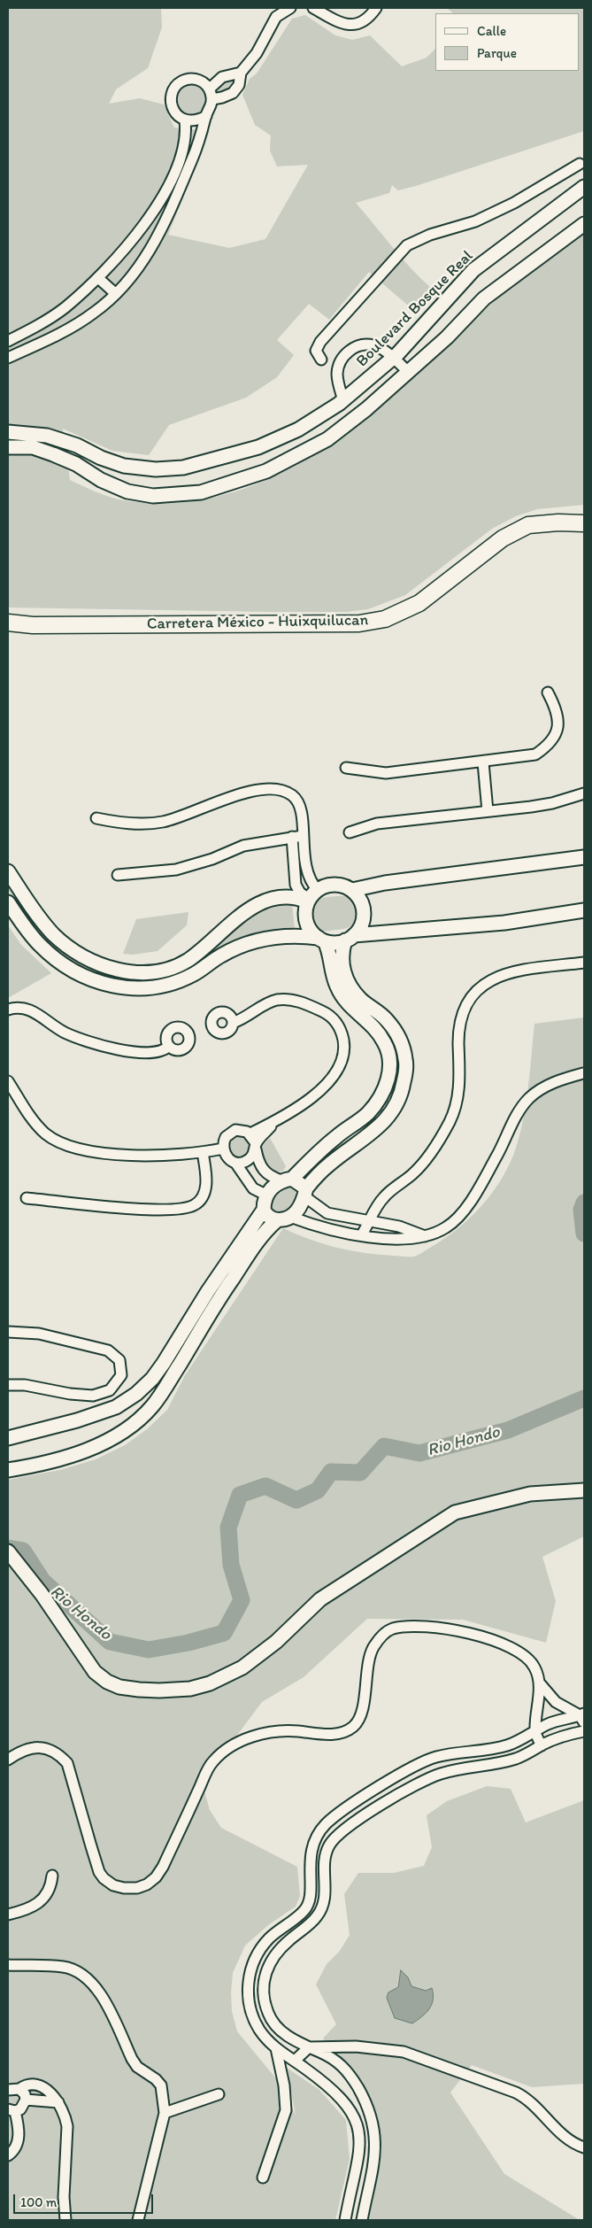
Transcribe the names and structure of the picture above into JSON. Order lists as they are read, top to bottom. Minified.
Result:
{"streets":{"main road":["Boulevard Bosque Real","Carretera México - Huixquilucan"]},"water":["Rio Hondo"],"legend":["Calle","Parque"],"scale_bar":"100 m"}
